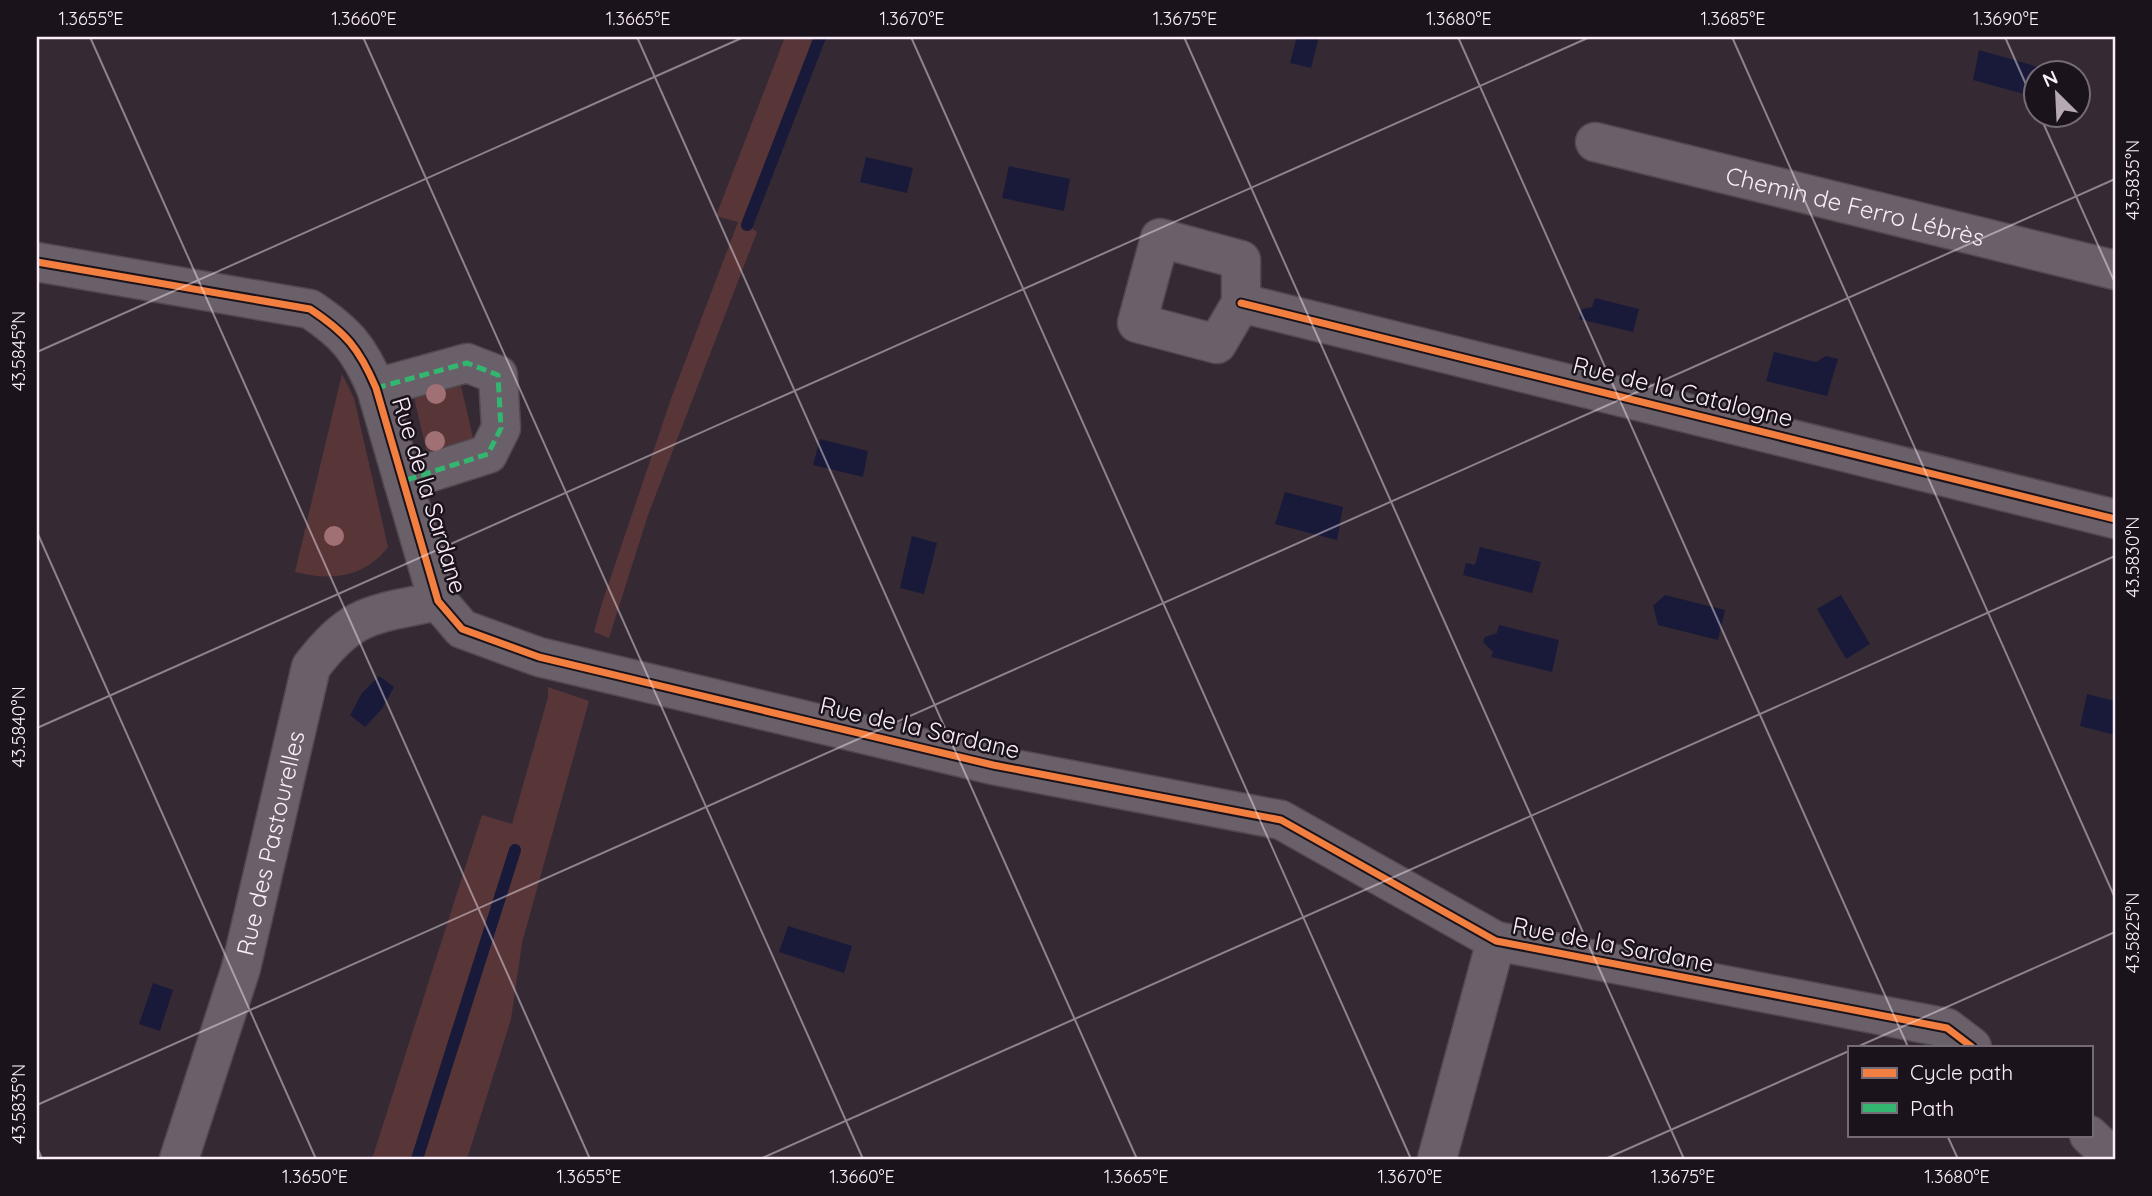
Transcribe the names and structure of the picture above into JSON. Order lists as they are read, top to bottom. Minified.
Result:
{"streets":{"street":["Chemin de Ferro Lébrès","Rue de la Catalogne","Rue de la Sardane","Rue des Pastourelles"]},"crossings":[["Rue de la Sardane","Rue des Pastourelles"]],"legend":["Cycle path","Path"],"north":"top left","coordinates":["1.3655°E","1.3660°E","1.3665°E","1.3670°E","1.3675°E","1.3680°E","1.3685°E","1.3690°E","43.5835°N","43.5845°N","43.5830°N","43.5840°N","43.5825°N","1.3650°E"]}
